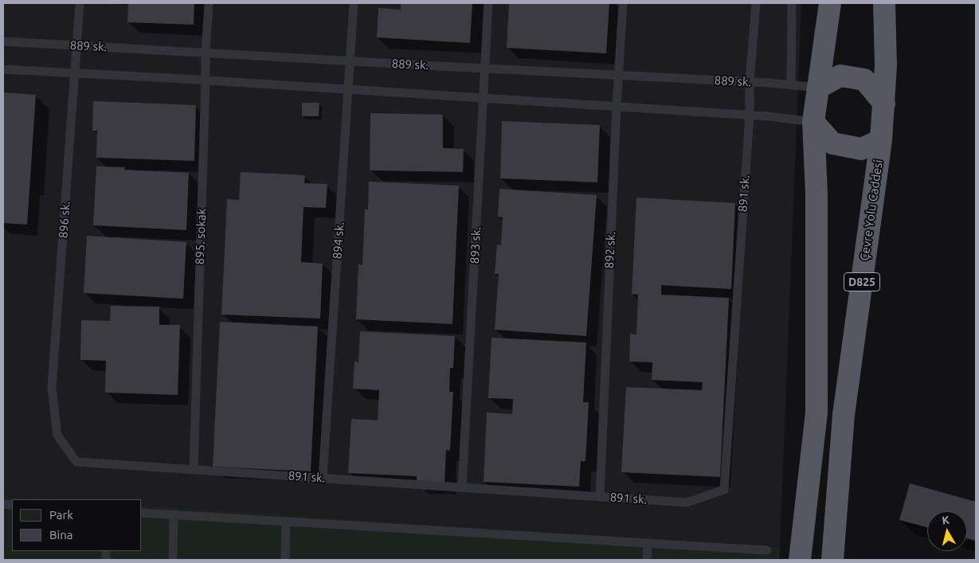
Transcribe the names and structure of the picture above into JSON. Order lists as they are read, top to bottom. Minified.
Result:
{"streets":{"highway":["Çevre Yolu Caddesi","D825"],"lane":["889 sk.","891 sk.","896 sk.","895. sokak","894 sk.","893 sk.","892 sk."]},"crossings":[["889 sk.","891 sk."],["889 sk.","Çevre Yolu Caddesi"],["889 sk.","896 sk."],["889 sk.","895. sokak"],["889 sk.","894 sk."],["889 sk.","893 sk."],["889 sk.","892 sk."],["891 sk.","896 sk."],["891 sk.","895. sokak"],["891 sk.","894 sk."],["891 sk.","893 sk."],["891 sk.","892 sk."]],"legend":["Park","Bina"],"north":"top"}
